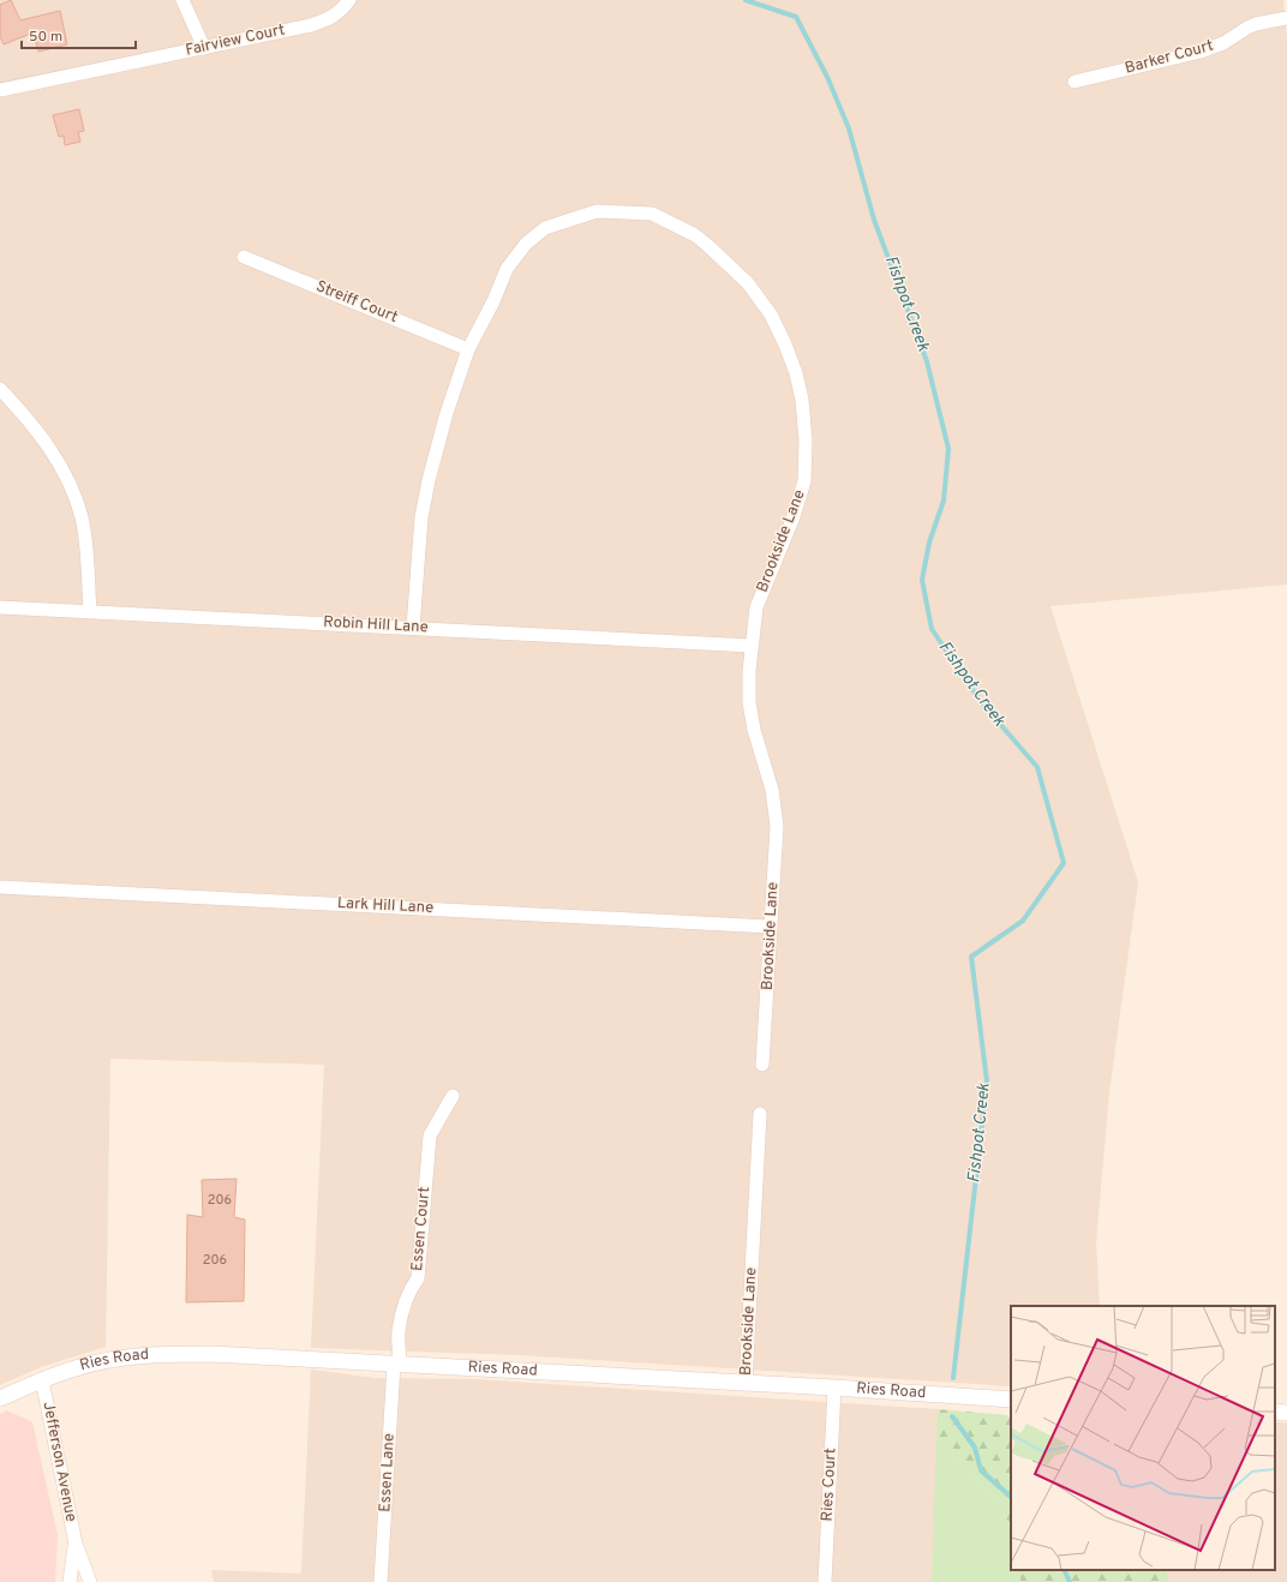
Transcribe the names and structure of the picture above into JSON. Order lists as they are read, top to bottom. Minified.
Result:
{"streets":{"street":["Fairview Court","Barker Court","Streiff Court","Brookside Lane","Robin Hill Lane","Lark Hill Lane","Essen Court","Ries Road","Jefferson Avenue","Essen Lane","Ries Court"]},"crossings":[["Streiff Court","Brookside Lane"],["Brookside Lane","Robin Hill Lane"],["Brookside Lane","Lark Hill Lane"],["Brookside Lane","Ries Road"],["Essen Court","Ries Road"],["Essen Court","Essen Lane"],["Ries Road","Jefferson Avenue"],["Ries Road","Essen Lane"],["Ries Road","Ries Court"]],"water":["Fishpot Creek"],"house_numbers":["206","206"],"scale_bar":"50 m"}
